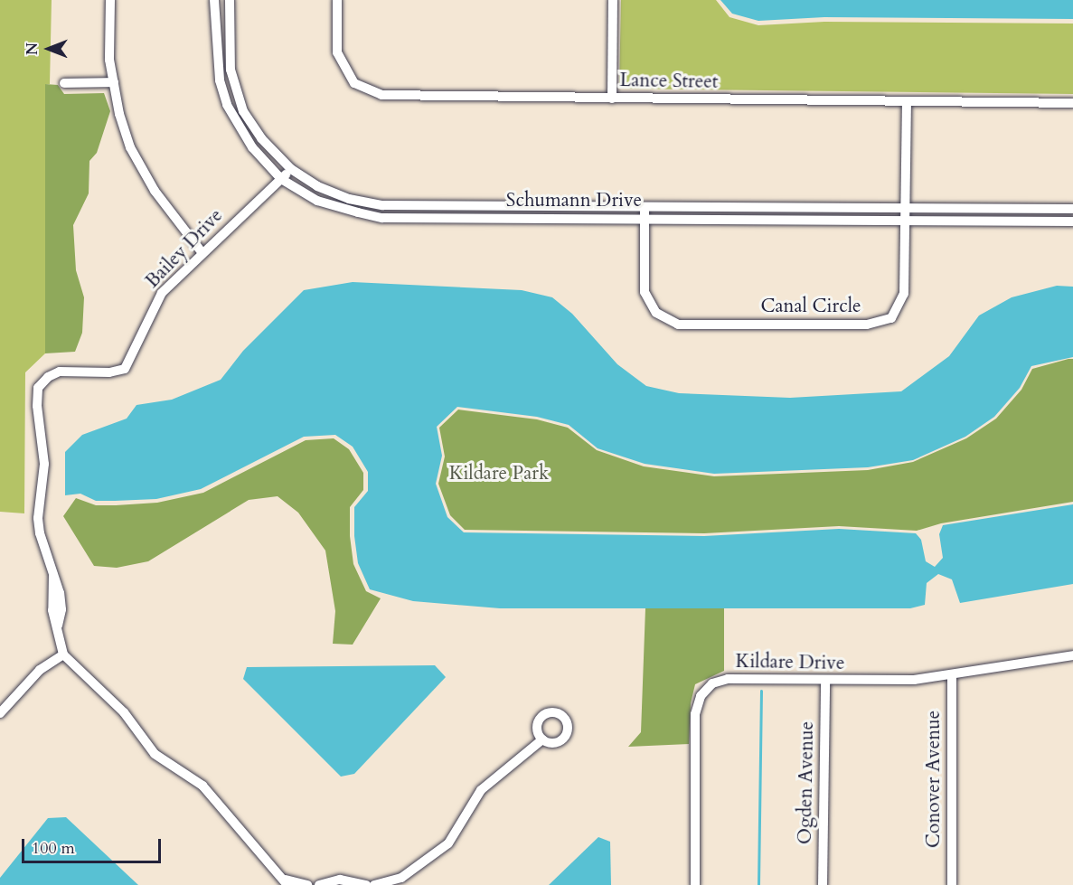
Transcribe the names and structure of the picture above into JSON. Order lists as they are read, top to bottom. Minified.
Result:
{"streets":{"street":["Lance Street","Schumann Drive","Bailey Drive","Canal Circle","Kildare Drive","Conover Avenue","Ogden Avenue"]},"crossings":[["Lance Street","Canal Circle"],["Schumann Drive","Bailey Drive"],["Schumann Drive","Canal Circle"],["Kildare Drive","Conover Avenue"],["Kildare Drive","Ogden Avenue"]],"parks":["Kildare Park"],"scale_bar":"100 m","north":"left"}
